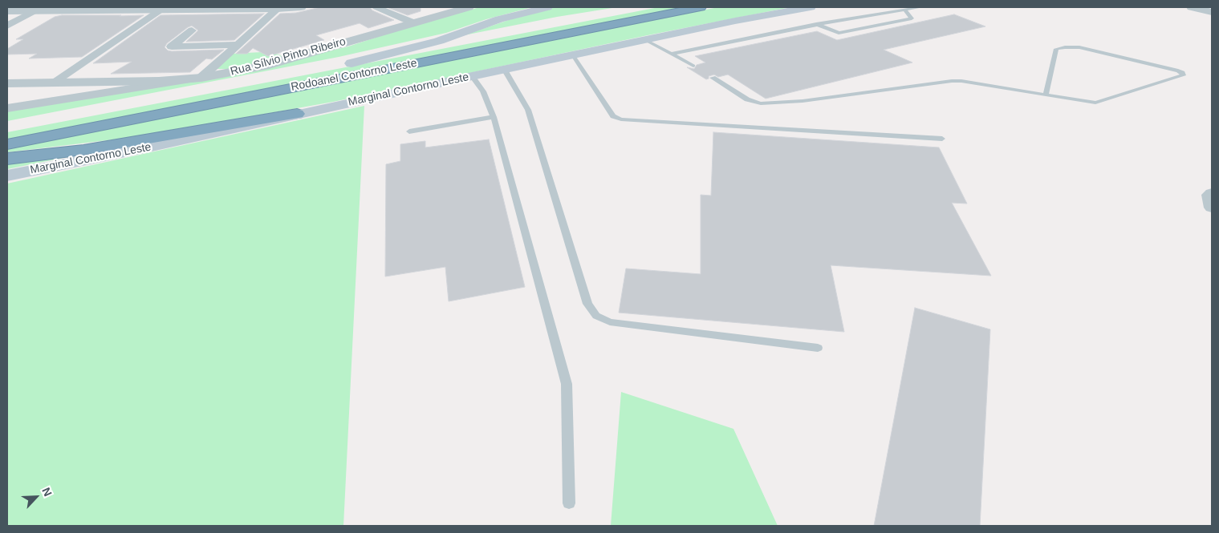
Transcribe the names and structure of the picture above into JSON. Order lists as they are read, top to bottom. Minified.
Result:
{"streets":{"highway":["Rodoanel Contorno Leste"],"main road":["Marginal Contorno Leste"],"street":["Rua Sílvio Pinto Ribeiro"]},"north":"top right"}
